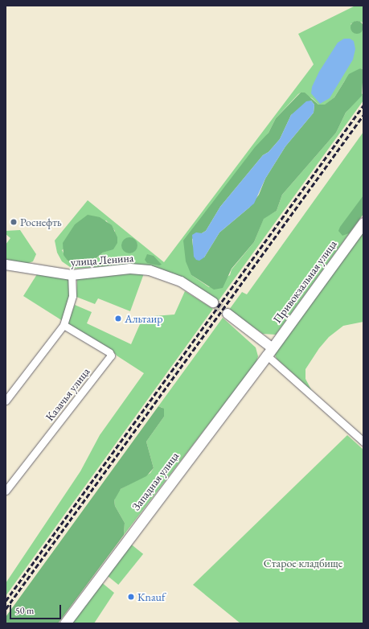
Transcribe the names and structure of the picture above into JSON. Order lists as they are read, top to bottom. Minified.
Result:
{"streets":{"main road":["Привокзальная улица","Западная улица"],"street":["улица Ленина","Казачья улица"]},"crossings":[["Привокзальная улица","Западная улица"]],"parks":["Старое кладбище"],"places":["Роснефть","Альтаир","Knauf"],"scale_bar":"50 m"}
